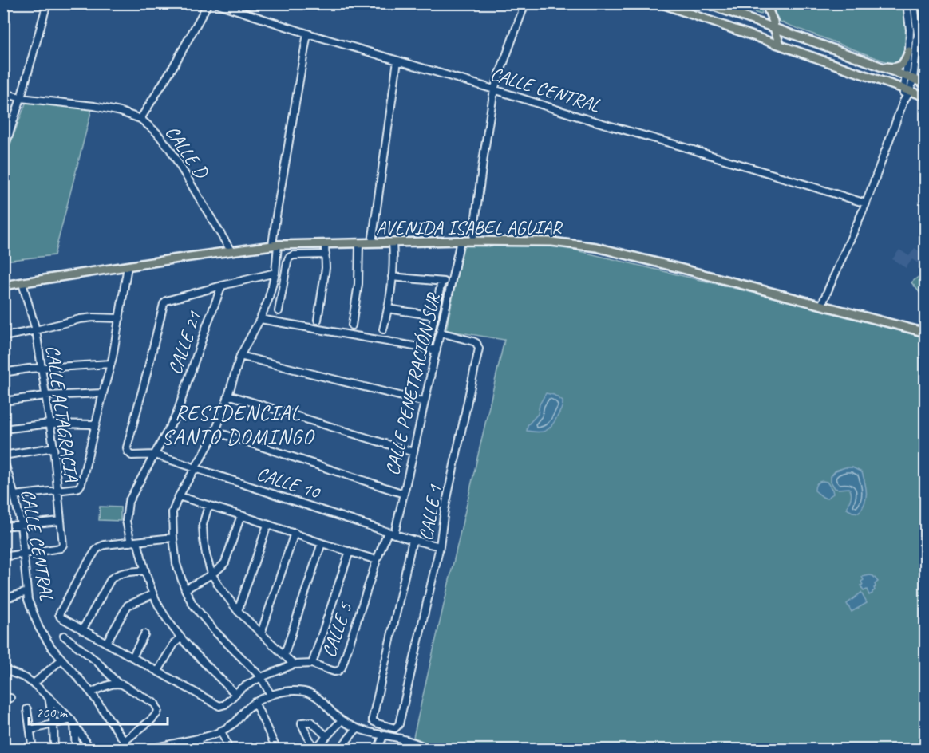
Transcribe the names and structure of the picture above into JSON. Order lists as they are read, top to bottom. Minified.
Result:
{"streets":{"main road":["AVENIDA ISABEL AGUIAR"],"street":["CALLE CENTRAL","CALLE D","CALLE 21","CALLE PENETRACIÓN SUR","CALLE ALTAGRACIA","CALLE 10","CALLE 1","CALLE 5"]},"crossings":[["CALLE CENTRAL","CALLE ALTAGRACIA"],["CALLE D","AVENIDA ISABEL AGUIAR"],["AVENIDA ISABEL AGUIAR","CALLE PENETRACIÓN SUR"],["AVENIDA ISABEL AGUIAR","CALLE ALTAGRACIA"],["CALLE 21","CALLE 10"],["CALLE 21","CALLE 5"],["CALLE PENETRACIÓN SUR","CALLE 10"],["CALLE PENETRACIÓN SUR","CALLE 1"],["CALLE PENETRACIÓN SUR","CALLE 5"],["CALLE 10","CALLE 1"],["CALLE 10","CALLE 5"]],"districts":["RESIDENCIAL SANTO DOMINGO"],"scale_bar":"200 m"}
